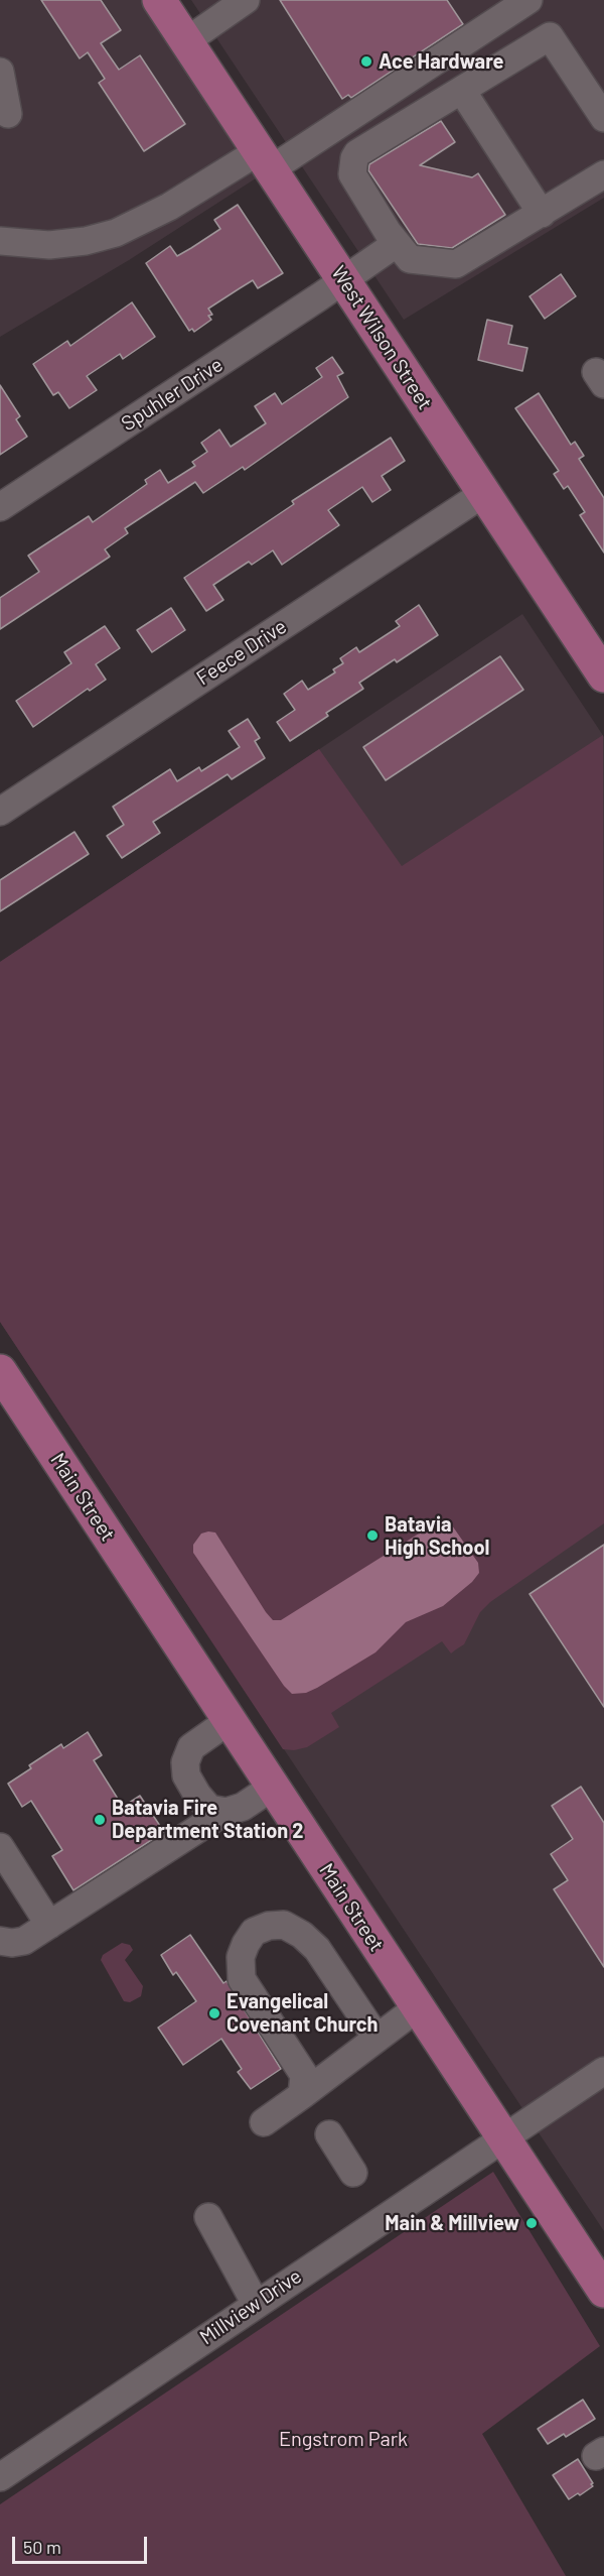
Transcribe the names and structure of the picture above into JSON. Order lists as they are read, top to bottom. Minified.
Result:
{"streets":{"main road":["West Wilson Street","Main Street"],"street":["Spuhler Drive","Feece Drive","Millview Drive"]},"crossings":[["West Wilson Street","Spuhler Drive"],["West Wilson Street","Feece Drive"],["Main Street","Millview Drive"]],"parks":["Engstrom Park"],"places":["Ace Hardware","Batavia High School","Batavia Fire Department Station 2","Evangelical Covenant Church","Main & Millview"],"scale_bar":"50 m"}
